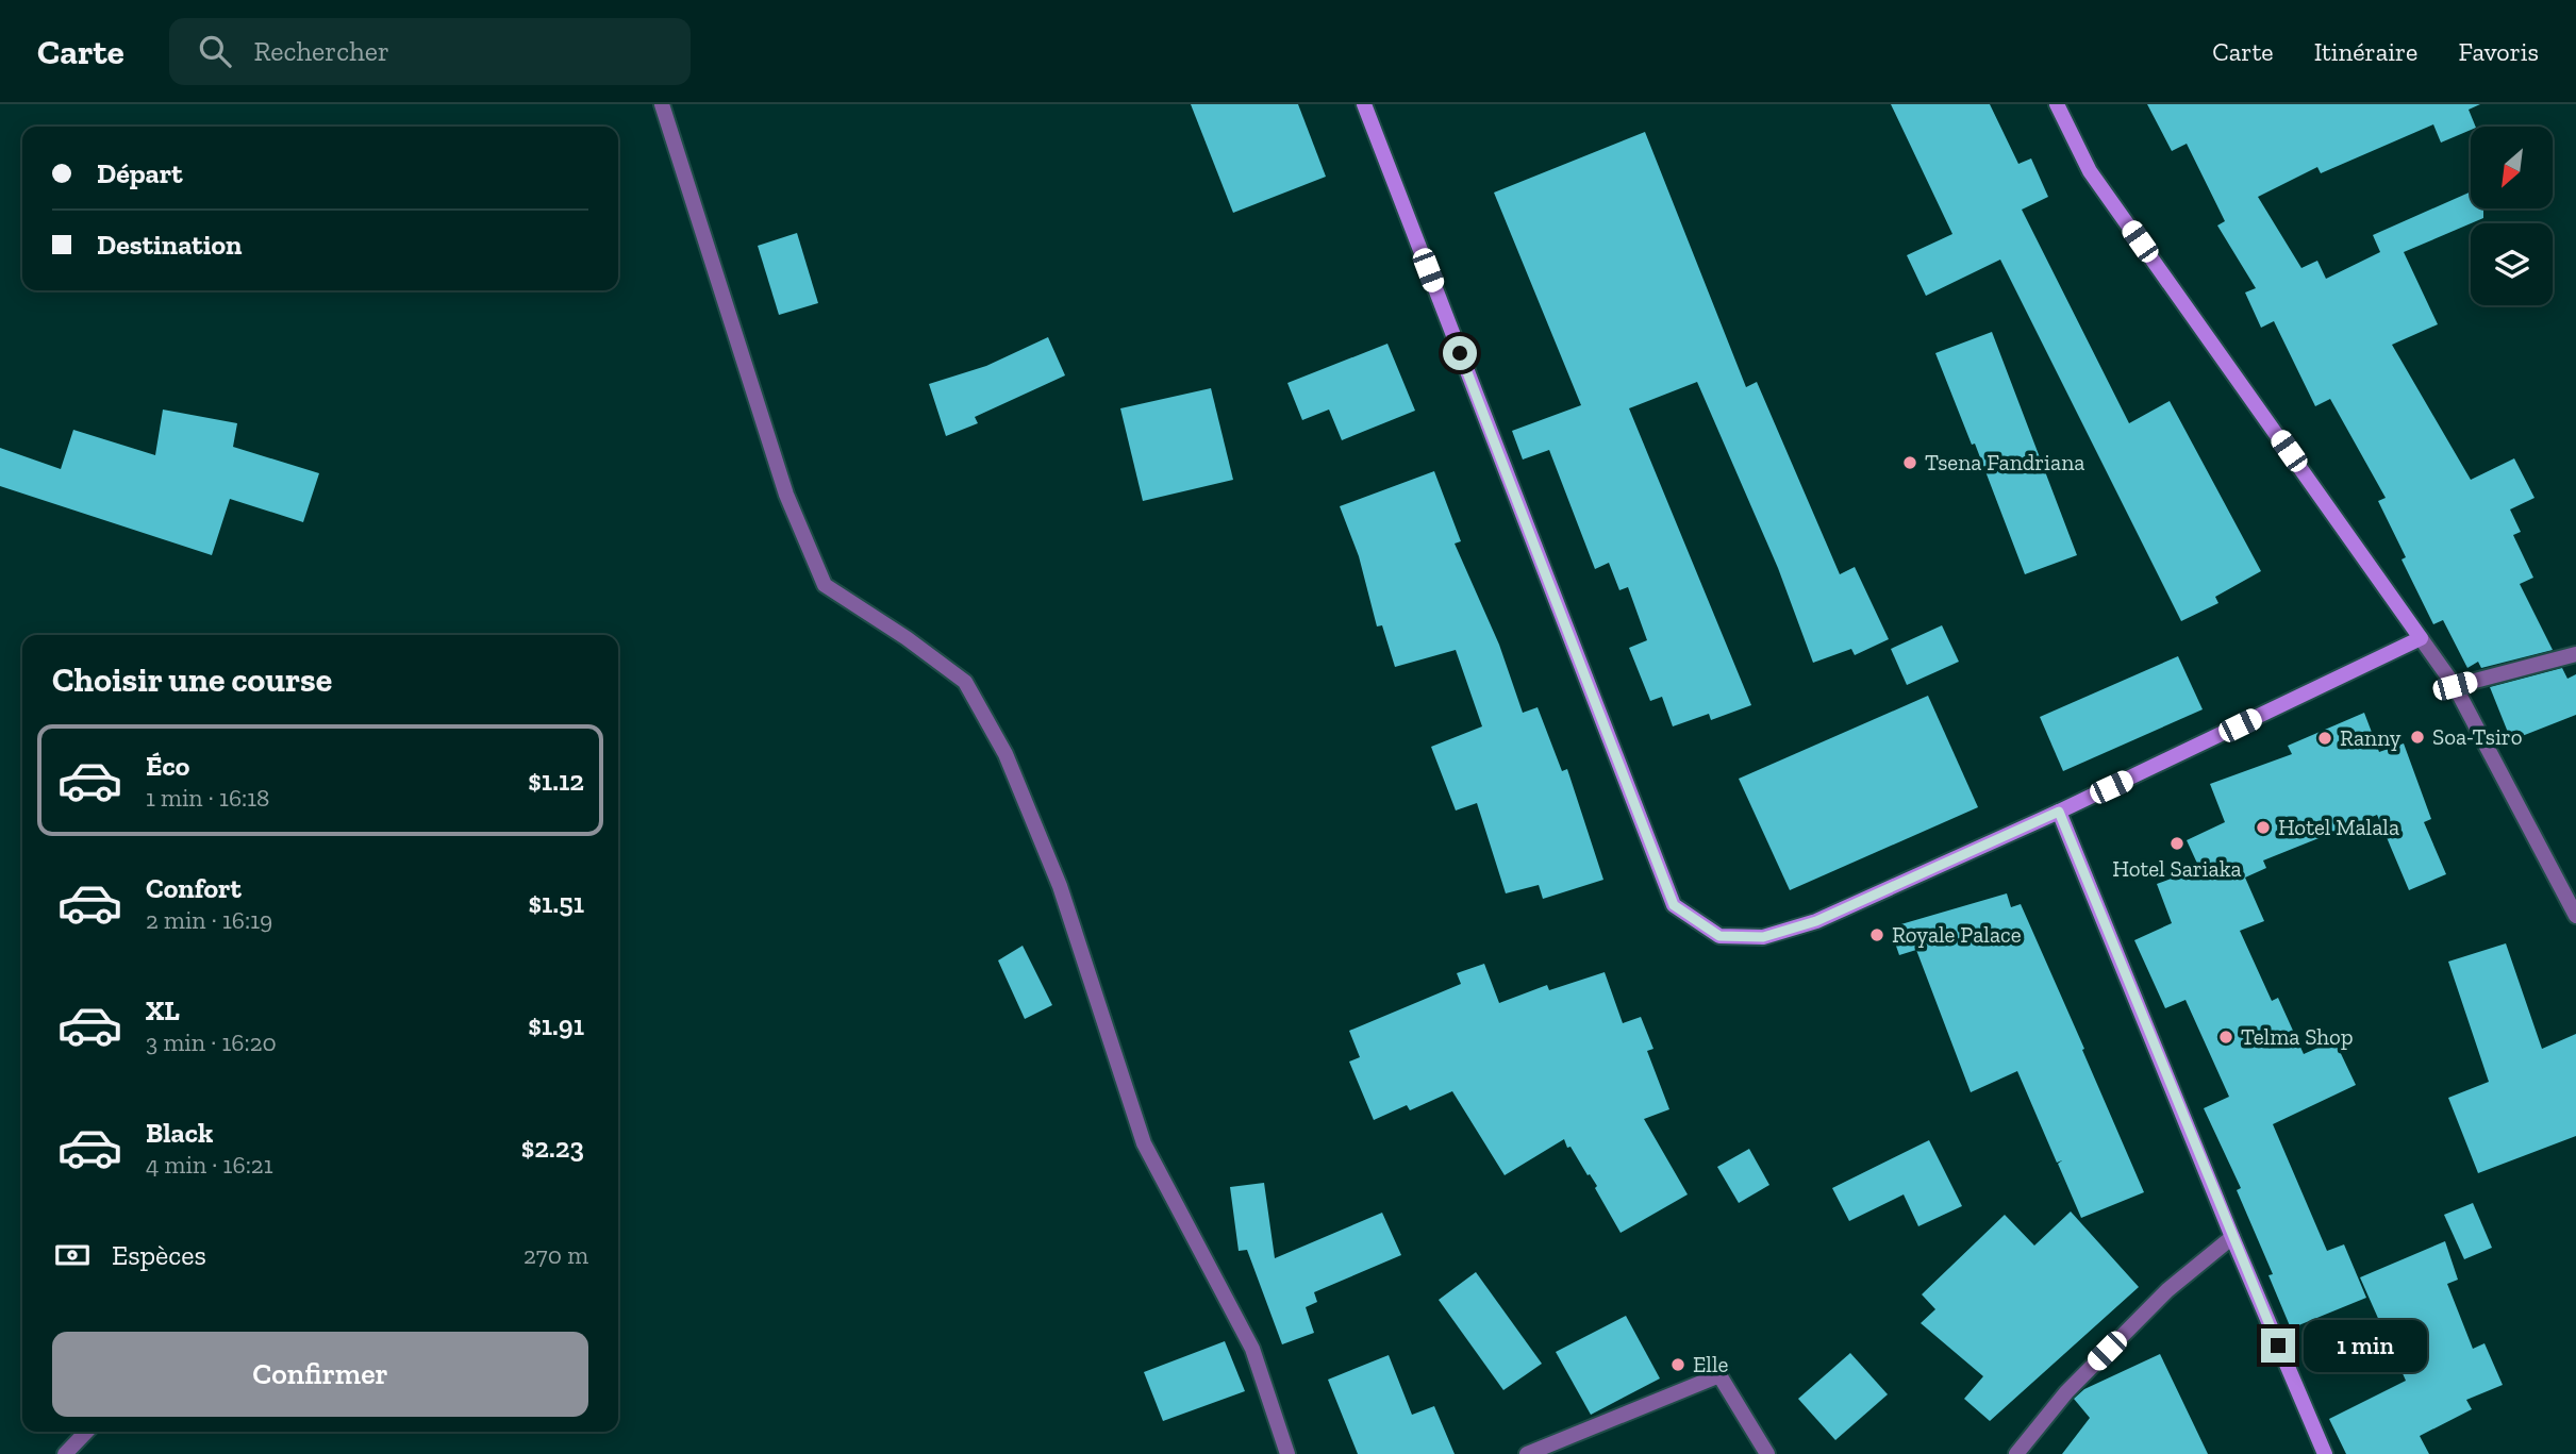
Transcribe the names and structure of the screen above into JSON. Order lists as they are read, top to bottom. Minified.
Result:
{"places":["Tsena Fandriana","Soa-Tsiro","Ranny","Hotel Malala","Hotel Sariaka","Royale Palace","Telma Shop","Elle"],"north":"bottom left","page":{"header":"Carte","search":"Rechercher","nav":["Carte","Itinéraire","Favoris"],"banner":["Départ","Destination"],"heading":"Choisir une course","list":[{"name":"Éco","note":"1 min · 16:18","value":"$1.12"},{"name":"Confort","note":"2 min · 16:19","value":"$1.51"},{"name":"XL","note":"3 min · 16:20","value":"$1.91"},{"name":"Black","note":"4 min · 16:21","value":"$2.23"}],"pay":["Espèces","270 m"],"buttons":"Confirmer","bubble":"1 min"}}
